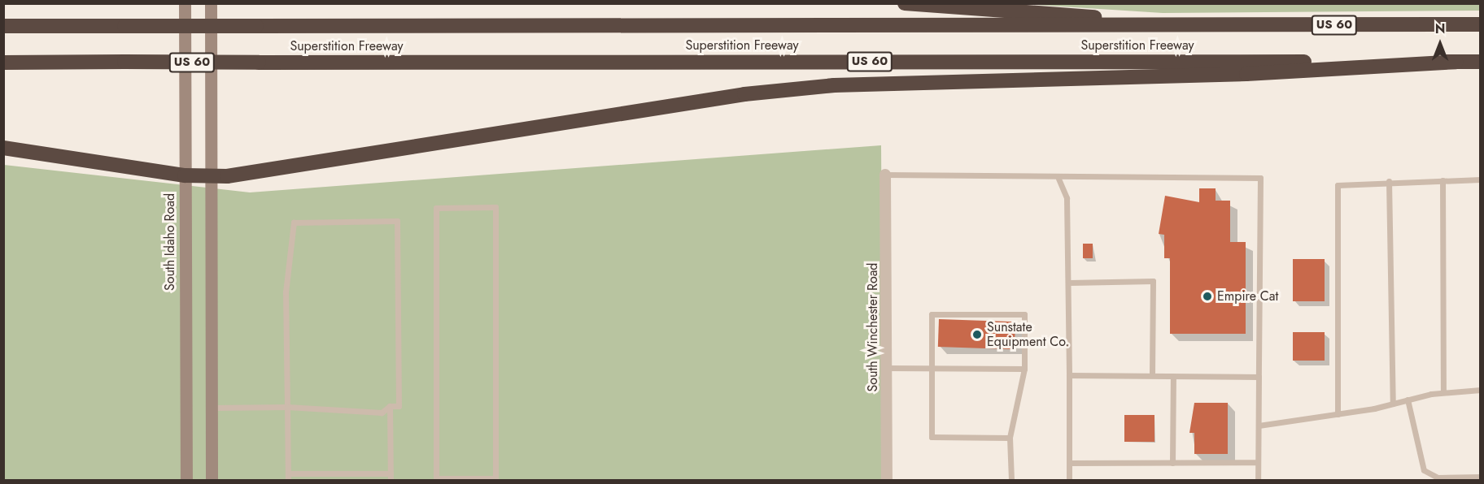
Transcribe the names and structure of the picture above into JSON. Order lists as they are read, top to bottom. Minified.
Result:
{"streets":{"highway":["US 60","Superstition Freeway"],"main road":["South Idaho Road"],"street":["South Winchester Road"]},"places":["Empire Cat","Sunstate Equipment Co."],"north":"top"}
